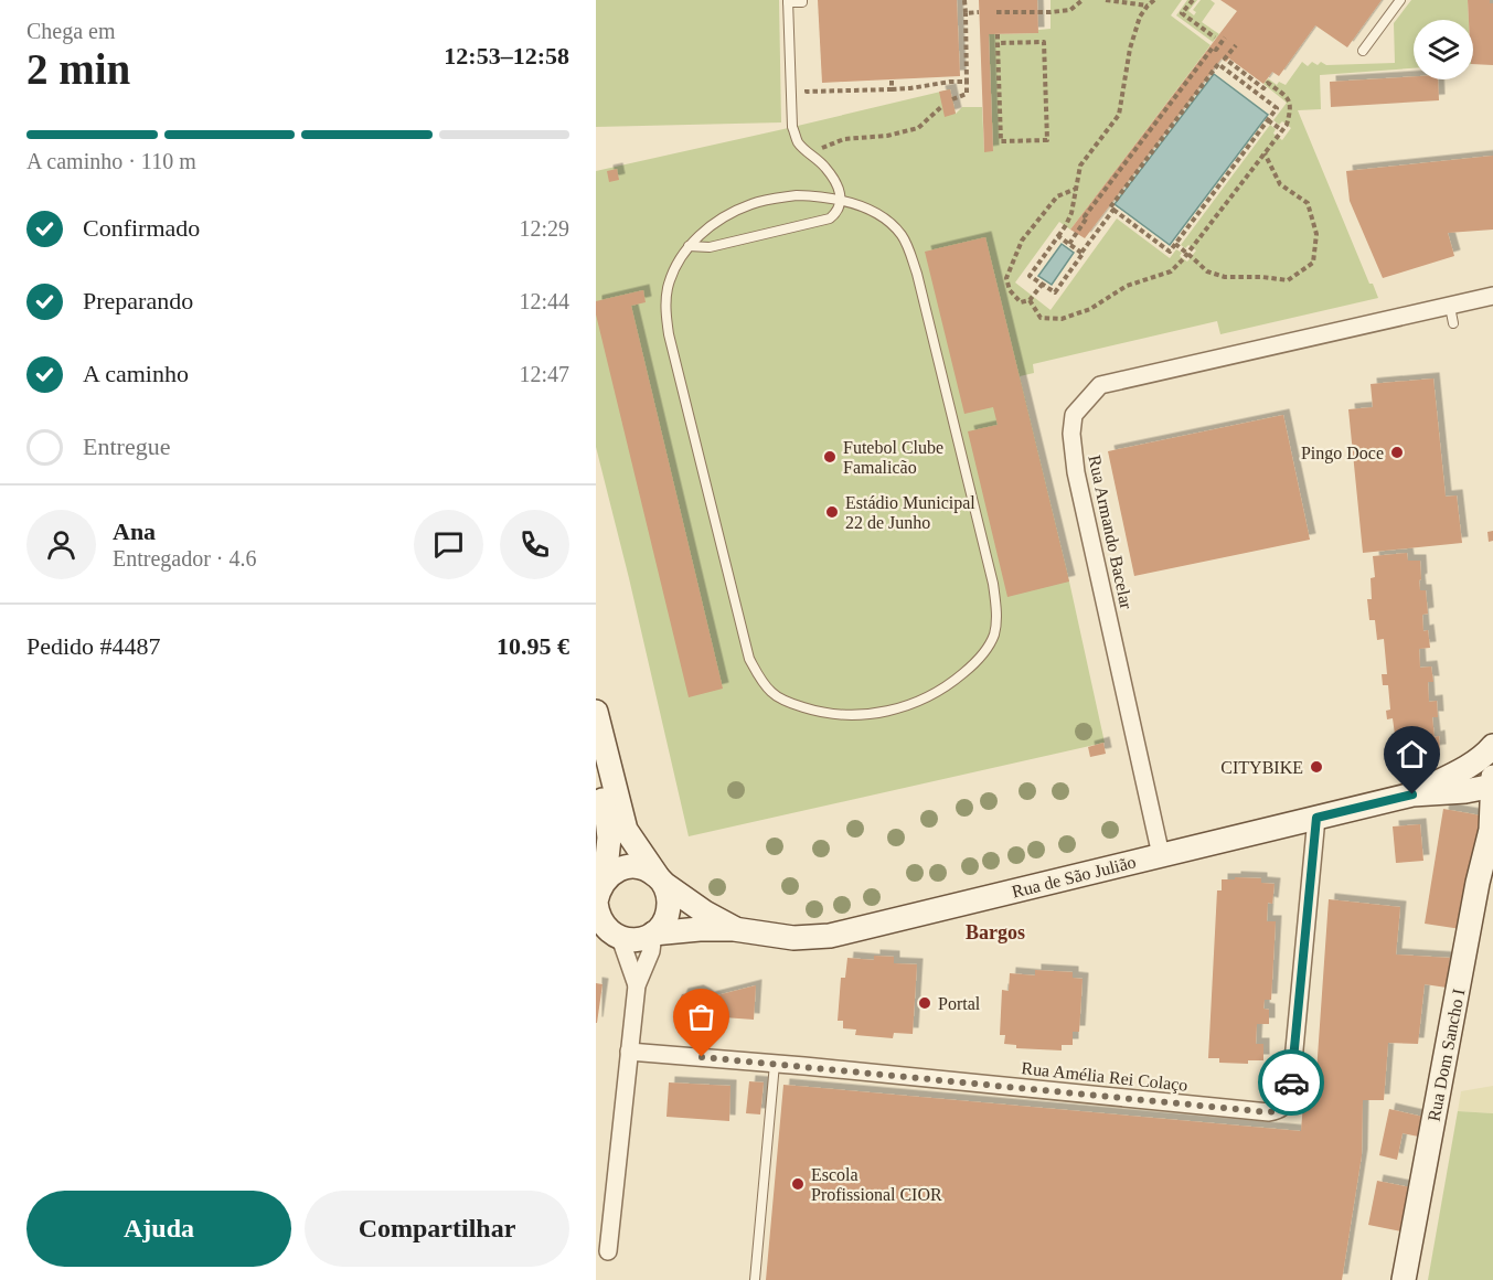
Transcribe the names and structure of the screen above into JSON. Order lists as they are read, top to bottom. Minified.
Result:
{"streets":{"street":["Rua Armando Bacelar","Rua de São Julião","Rua Dom Sancho I","Rua Amélia Rei Colaço"]},"crossings":[["Rua Armando Bacelar","Rua de São Julião"],["Rua de São Julião","Rua Dom Sancho I"],["Rua de São Julião","Rua Amélia Rei Colaço"]],"districts":["Bargos"],"places":["Pingo Doce","Futebol Clube Famalicão","Estádio Municipal 22 de Junho","CITYBIKE","Portal","Escola Profissional CIOR"],"page":{"heading":["2 min","Chega em","12:53–12:58"],"panel":["Ana","Entregador · 4.6","Pedido #4487","10.95 €"],"bar":"A caminho · 110 m","list":[["Confirmado","12:29"],["Preparando","12:44"],["A caminho","12:47"],"Entregue"],"buttons":["Ajuda","Compartilhar"]}}
